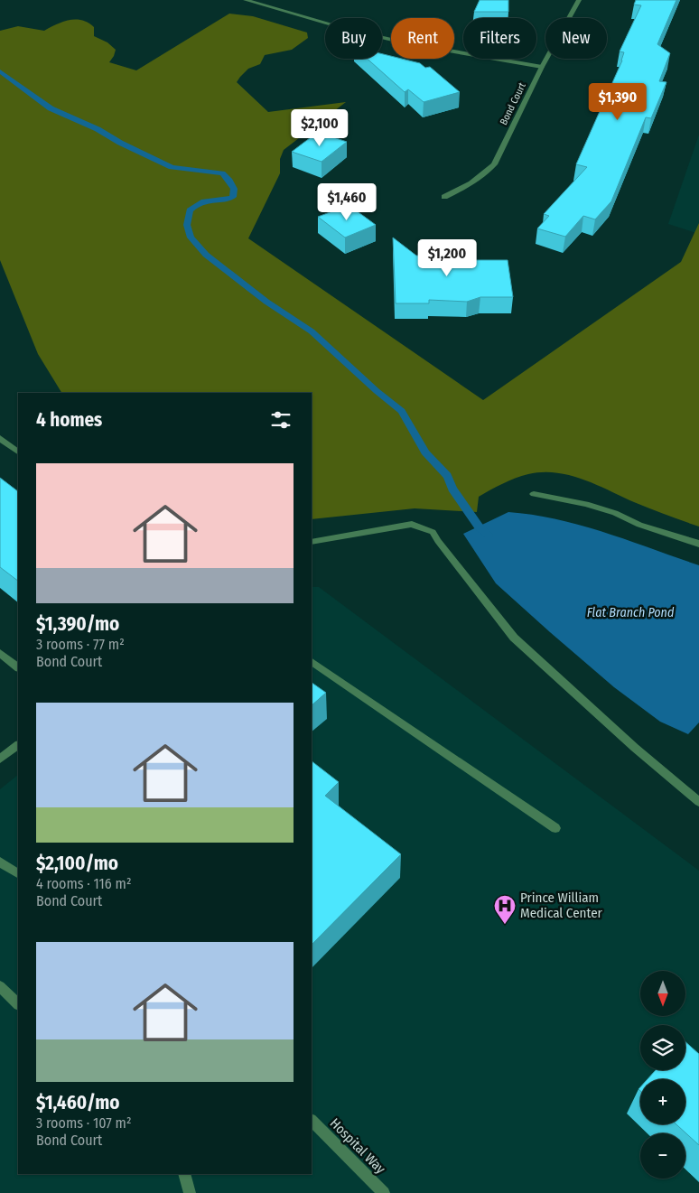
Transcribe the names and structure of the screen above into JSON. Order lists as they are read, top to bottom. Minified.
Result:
{"streets":{"street":["Bond Court","Hospital Way"]},"water":["Flat Branch Pond"],"places":{"hospital":["Prince William Medical Center"]},"north":"bottom","page":{"chip":["Buy","Rent","Filters","New"],"price":["$1,390","$2,100","$1,460","$1,200"],"heading":"4 homes","list":[{"name":"$1,390/mo","note":"3 rooms · 77 m² · Bond Court"},{"name":"$2,100/mo","note":"4 rooms · 116 m² · Bond Court"},{"name":"$1,460/mo","note":"3 rooms · 107 m² · Bond Court"}],"map_buttons":["+","−"]}}
